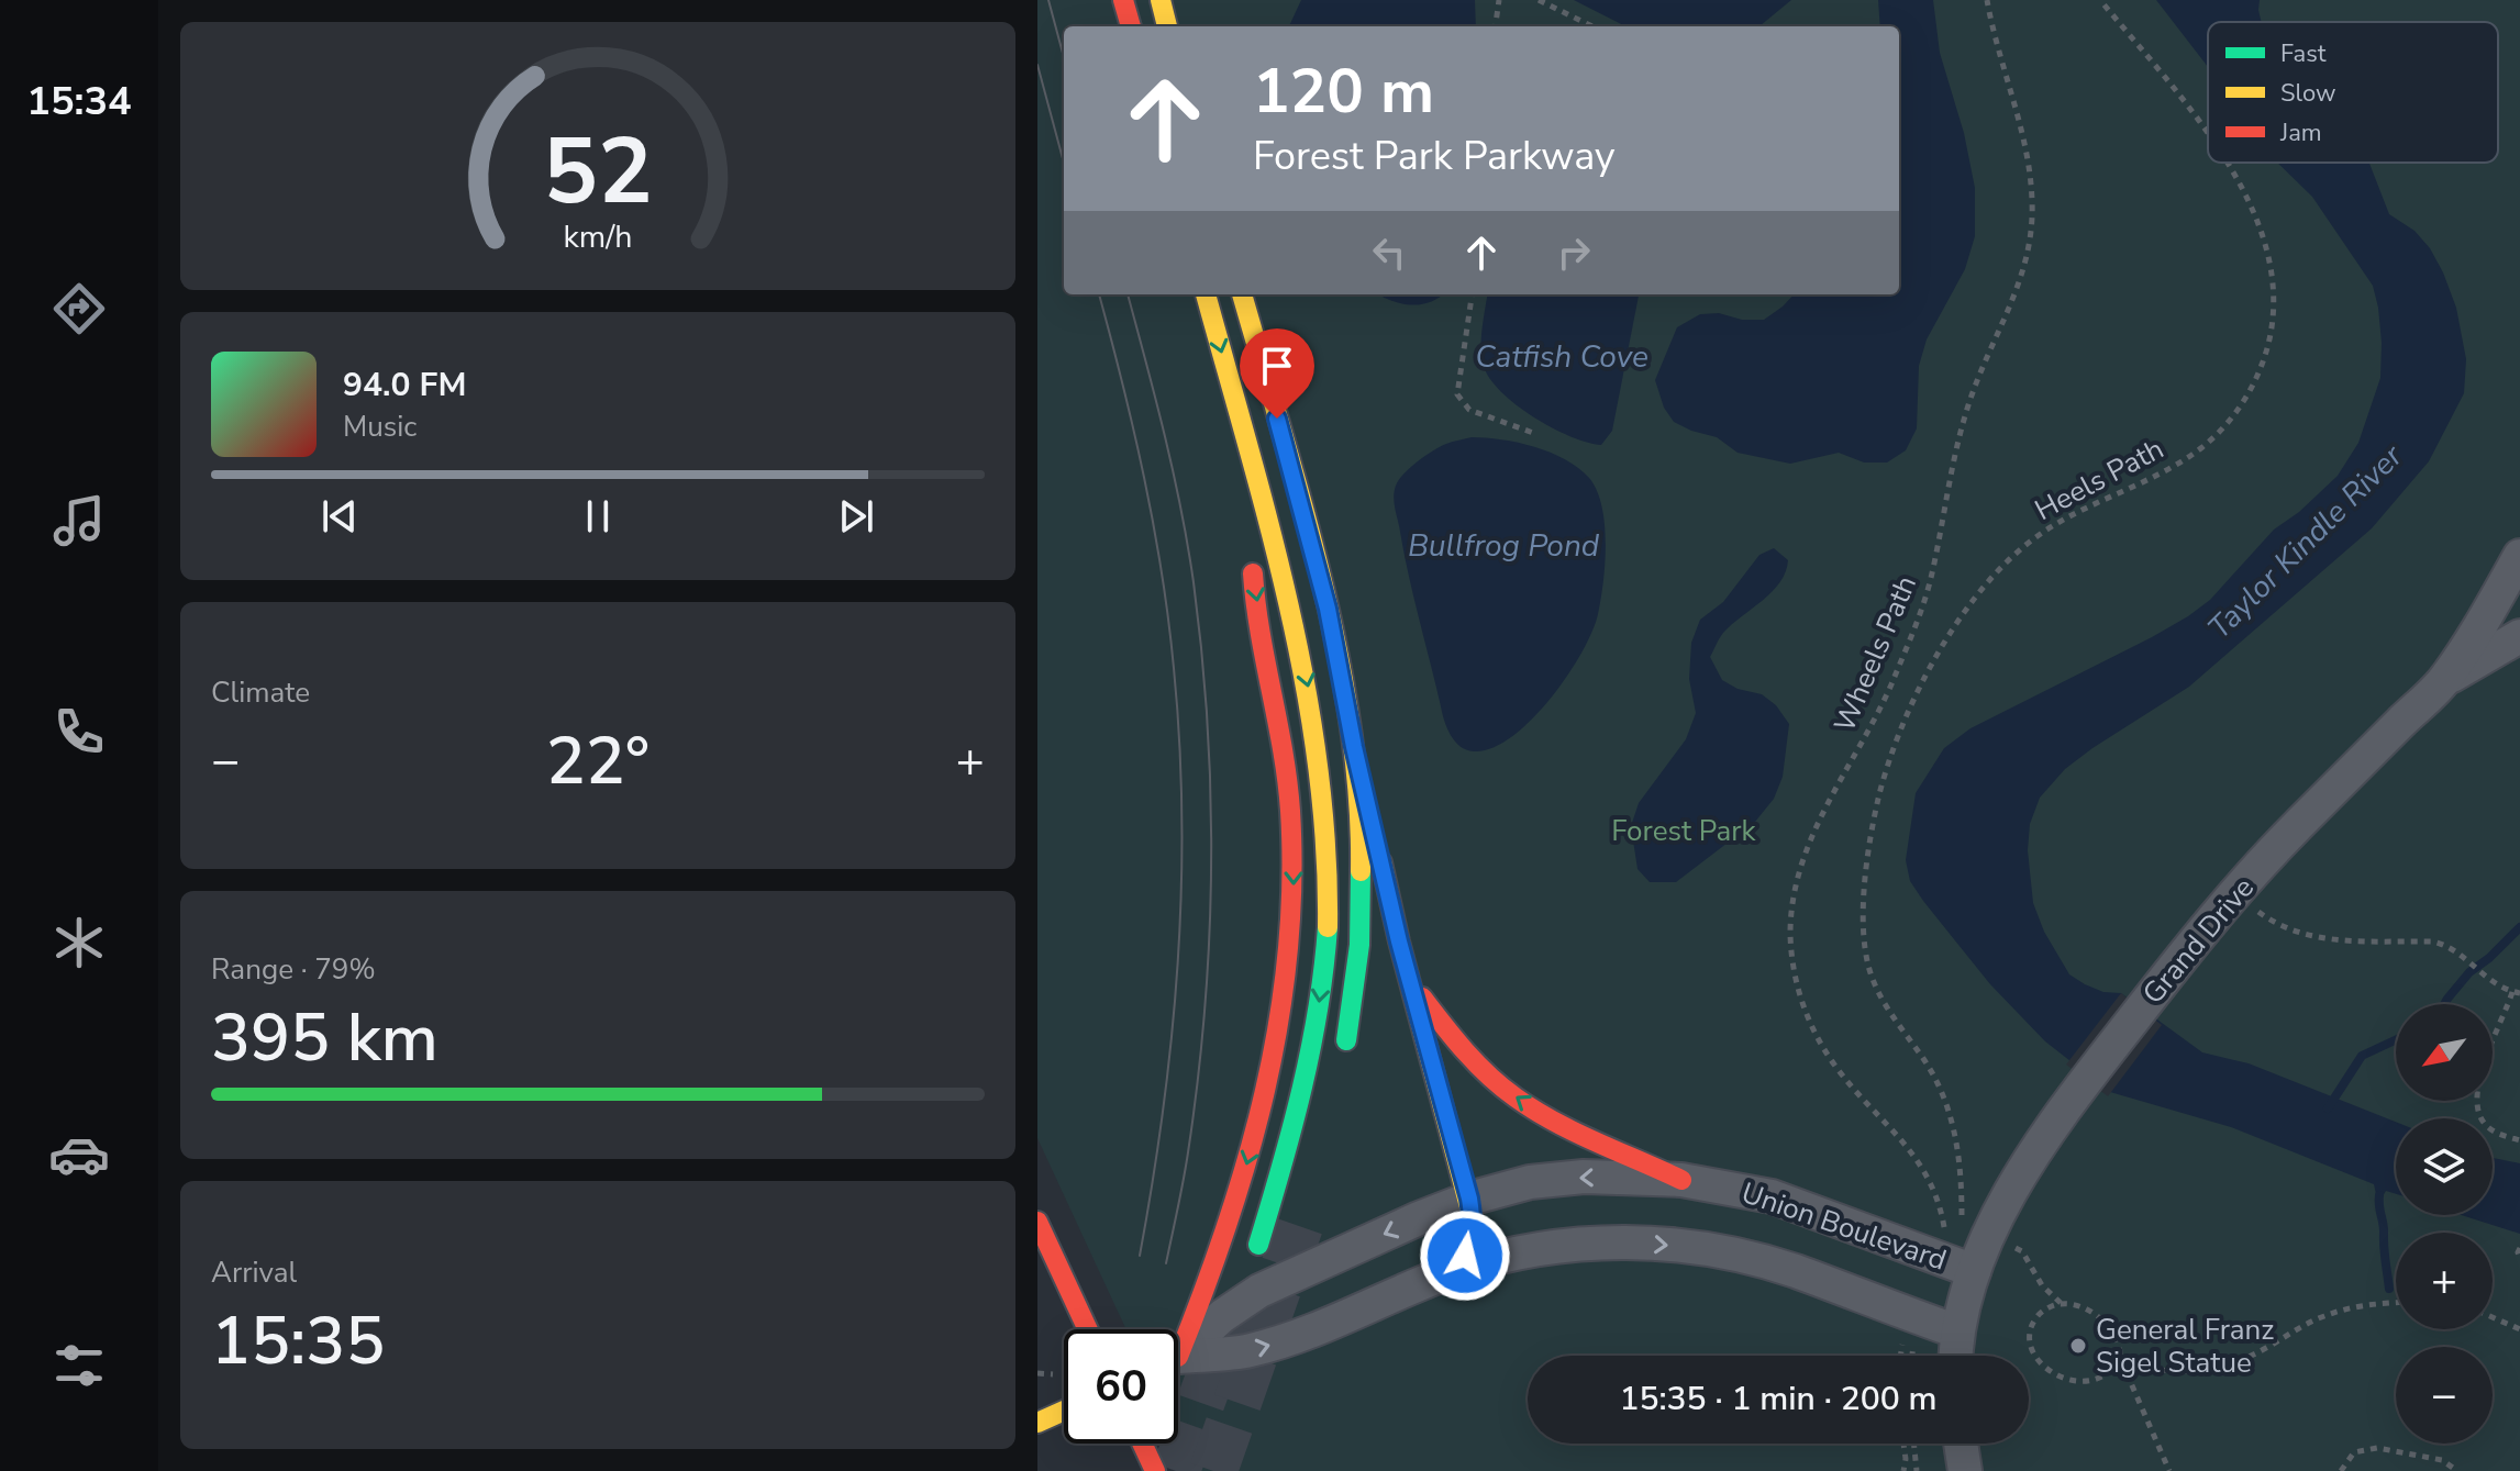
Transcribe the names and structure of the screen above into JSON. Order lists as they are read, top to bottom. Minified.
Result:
{"streets":{"street":["Grand Drive","Union Boulevard"],"path":["Heels Path","Wheels Path"]},"crossings":[["Grand Drive","Union Boulevard"]],"water":["Catfish Cove","Taylor Kindle River","Bullfrog Pond"],"parks":["Forest Park"],"places":["General Franz Sigel Statue"],"legend":["Fast","Slow","Jam"],"north":"bottom left","page":{"tabs":"15:34","turn":["120 m","Forest Park Parkway"],"song":["94.0 FM","Music"],"tile":["Climate",["Range · 79%","395 km"],["Arrival","15:35"]],"heat":["−","22°","+"],"map_buttons":["+","−"],"limit":"60","trip":"15:35 · 1 min · 200 m","gauge":["52","km/h"]}}
